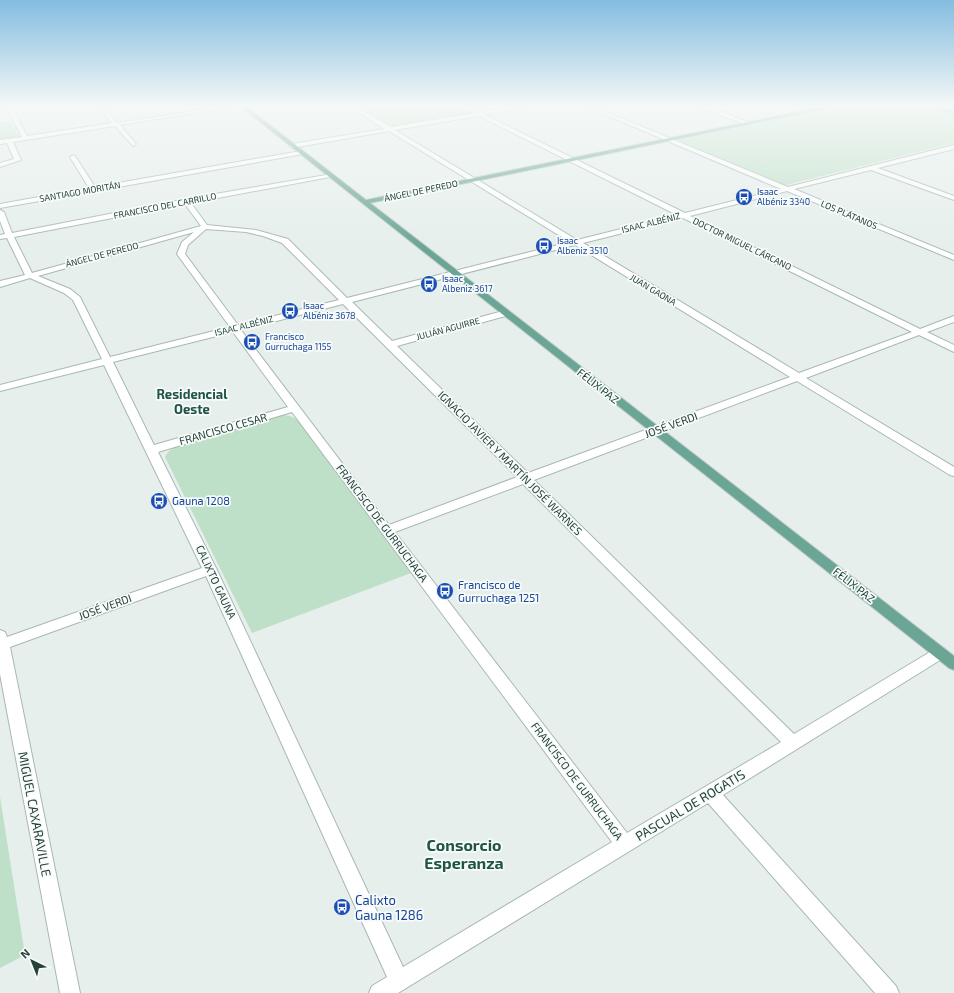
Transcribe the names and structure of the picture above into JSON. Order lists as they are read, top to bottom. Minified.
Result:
{"streets":{"main road":["ÁNGEL DE PEREDO","FÉLIX PAZ"],"street":["SANTIAGO MORITÁN","FRANCISCO DEL CARRILLO","LOS PLÁTANOS","ISAAC ALBÉNIZ","DOCTOR MIGUEL CÁRCANO","JUAN GAONA","JULIÁN AGUIRRE","JOSÉ VERDI","FRANCISCO CESAR","IGNACIO JAVIER Y MARTÍN JOSÉ WARNES","FRANCISCO DE GURRUCHAGA","CALIXTO GAUNA","PASCUAL DE ROGATIS","MIGUEL CAXARAVILLE"]},"crossings":[["ÁNGEL DE PEREDO","DOCTOR MIGUEL CÁRCANO"],["ÁNGEL DE PEREDO","JUAN GAONA"],["ÁNGEL DE PEREDO","FÉLIX PAZ"],["ÁNGEL DE PEREDO","IGNACIO JAVIER Y MARTÍN JOSÉ WARNES"],["ÁNGEL DE PEREDO","FRANCISCO DE GURRUCHAGA"],["ÁNGEL DE PEREDO","CALIXTO GAUNA"],["FRANCISCO DEL CARRILLO","FÉLIX PAZ"],["LOS PLÁTANOS","ISAAC ALBÉNIZ"],["ISAAC ALBÉNIZ","DOCTOR MIGUEL CÁRCANO"],["ISAAC ALBÉNIZ","JUAN GAONA"],["ISAAC ALBÉNIZ","FÉLIX PAZ"],["ISAAC ALBÉNIZ","IGNACIO JAVIER Y MARTÍN JOSÉ WARNES"],["ISAAC ALBÉNIZ","FRANCISCO DE GURRUCHAGA"],["ISAAC ALBÉNIZ","CALIXTO GAUNA"],["DOCTOR MIGUEL CÁRCANO","JOSÉ VERDI"],["JUAN GAONA","JOSÉ VERDI"],["JULIÁN AGUIRRE","FÉLIX PAZ"],["JULIÁN AGUIRRE","IGNACIO JAVIER Y MARTÍN JOSÉ WARNES"],["FÉLIX PAZ","JOSÉ VERDI"],["FÉLIX PAZ","PASCUAL DE ROGATIS"],["JOSÉ VERDI","IGNACIO JAVIER Y MARTÍN JOSÉ WARNES"],["JOSÉ VERDI","FRANCISCO DE GURRUCHAGA"],["JOSÉ VERDI","CALIXTO GAUNA"],["JOSÉ VERDI","MIGUEL CAXARAVILLE"],["FRANCISCO CESAR","FRANCISCO DE GURRUCHAGA"],["FRANCISCO CESAR","CALIXTO GAUNA"],["IGNACIO JAVIER Y MARTÍN JOSÉ WARNES","FRANCISCO DE GURRUCHAGA"],["IGNACIO JAVIER Y MARTÍN JOSÉ WARNES","PASCUAL DE ROGATIS"],["FRANCISCO DE GURRUCHAGA","PASCUAL DE ROGATIS"],["CALIXTO GAUNA","PASCUAL DE ROGATIS"]],"districts":["Residencial Oeste","Consorcio Esperanza"],"places":{"bus stop":["Isaac Albéniz 3340","Isaac Albeniz 3510","Isaac Albeniz 3617","Isaac Albéniz 3678","Francisco Gurruchaga 1155","Gauna 1208","Francisco de Gurruchaga 1251","Calixto Gauna 1286"]},"north":"top left"}
